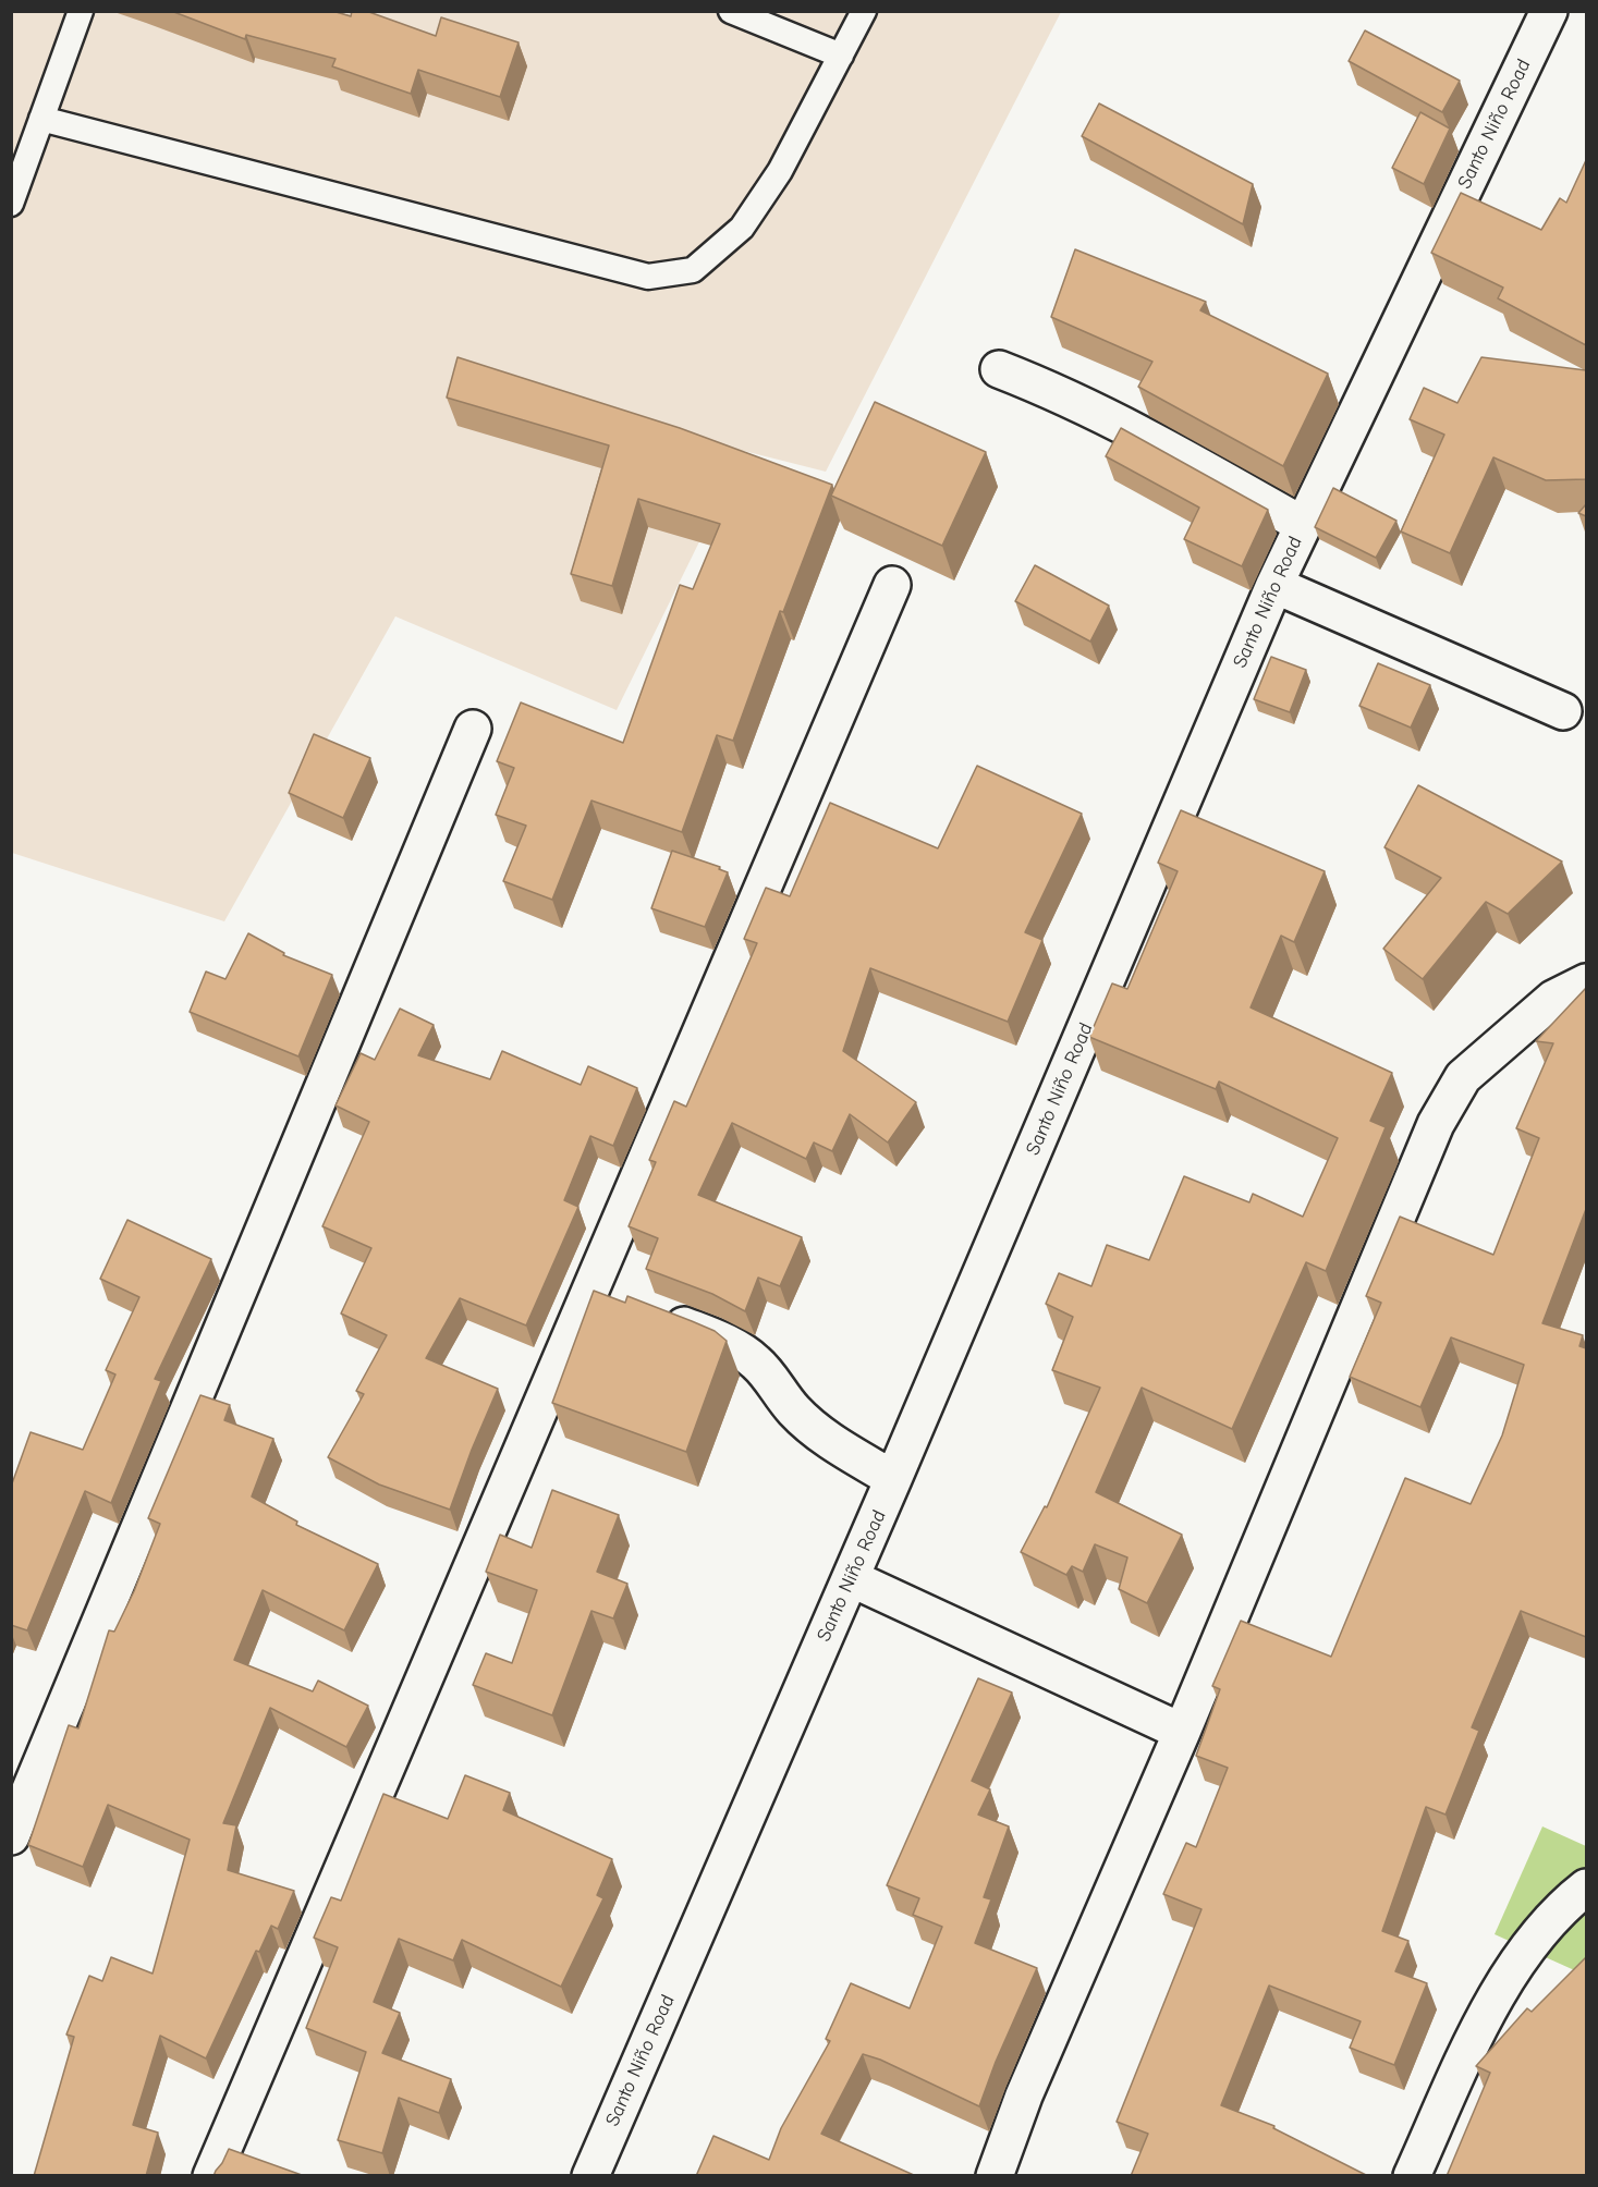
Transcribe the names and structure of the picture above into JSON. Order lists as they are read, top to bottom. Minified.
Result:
{"streets":{"street":["Santo Niño Road"]}}
